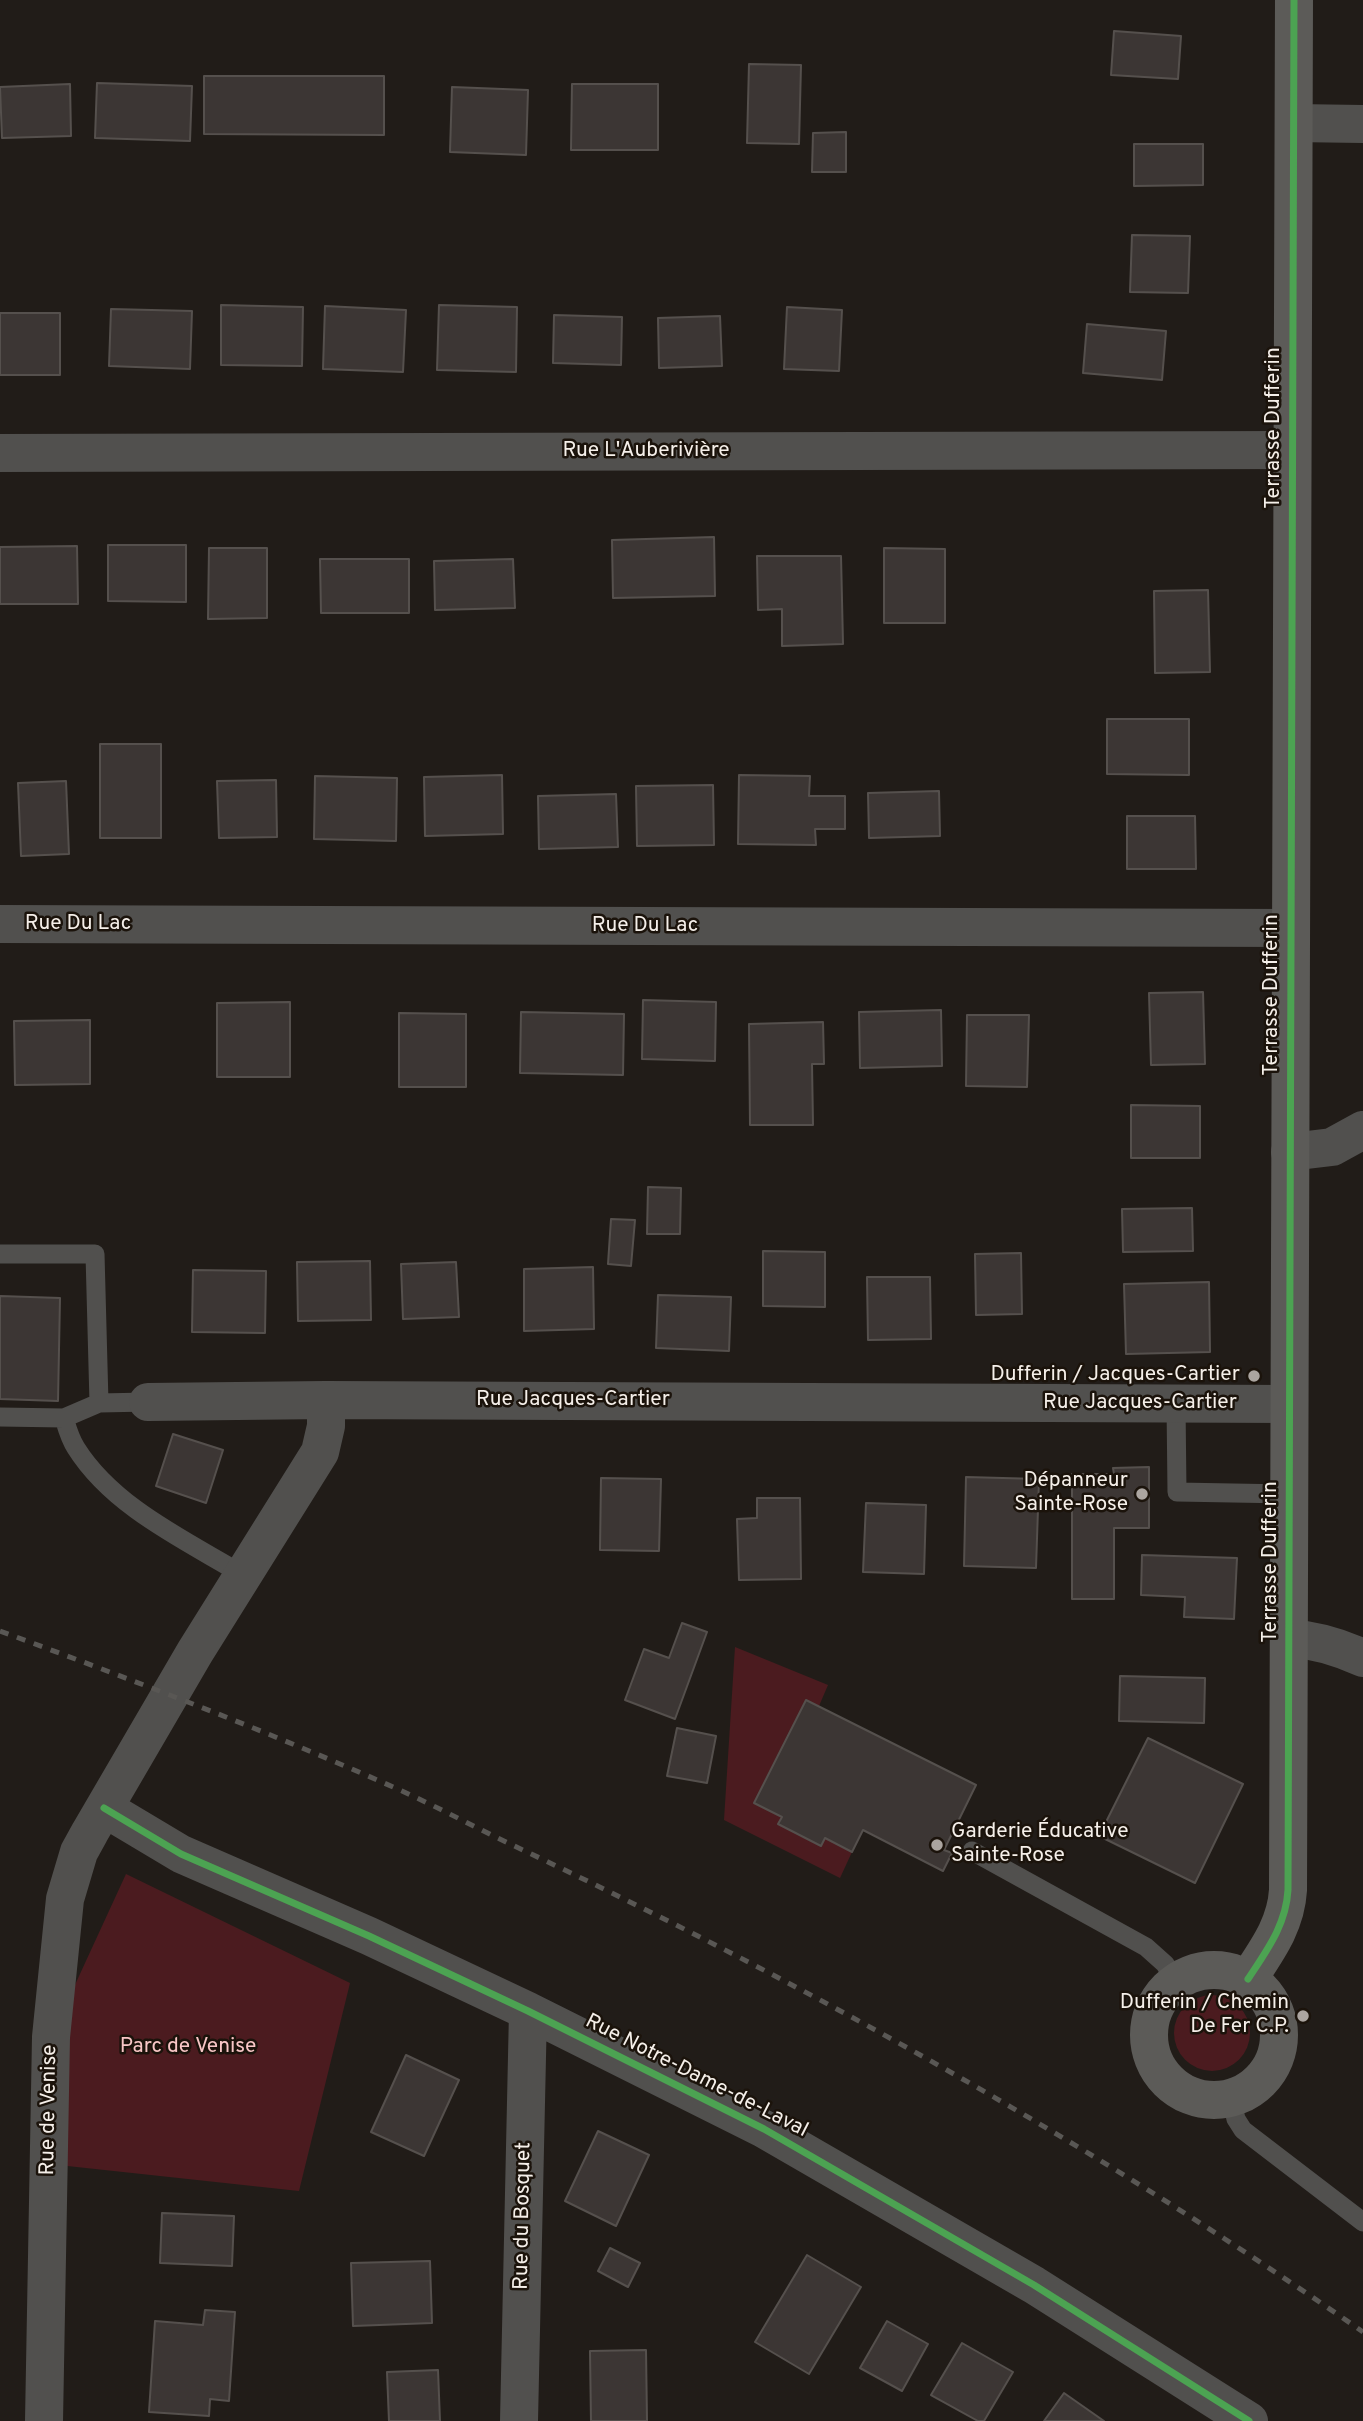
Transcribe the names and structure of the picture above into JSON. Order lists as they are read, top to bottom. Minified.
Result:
{"streets":{"street":["Terrasse Dufferin","Rue L'Auberivière","Rue Du Lac","Rue Jacques-Cartier","Rue Notre-Dame-de-Laval","Rue de Venise","Rue du Bosquet"]},"crossings":[["Terrasse Dufferin","Rue L'Auberivière"],["Terrasse Dufferin","Rue Du Lac"],["Terrasse Dufferin","Rue Jacques-Cartier"],["Rue Notre-Dame-de-Laval","Rue de Venise"],["Rue Notre-Dame-de-Laval","Rue du Bosquet"]],"parks":["Parc de Venise"],"places":["Dufferin / Jacques-Cartier","Dépanneur Sainte-Rose","Garderie Éducative Sainte-Rose","Dufferin / Chemin De Fer C.P."]}
